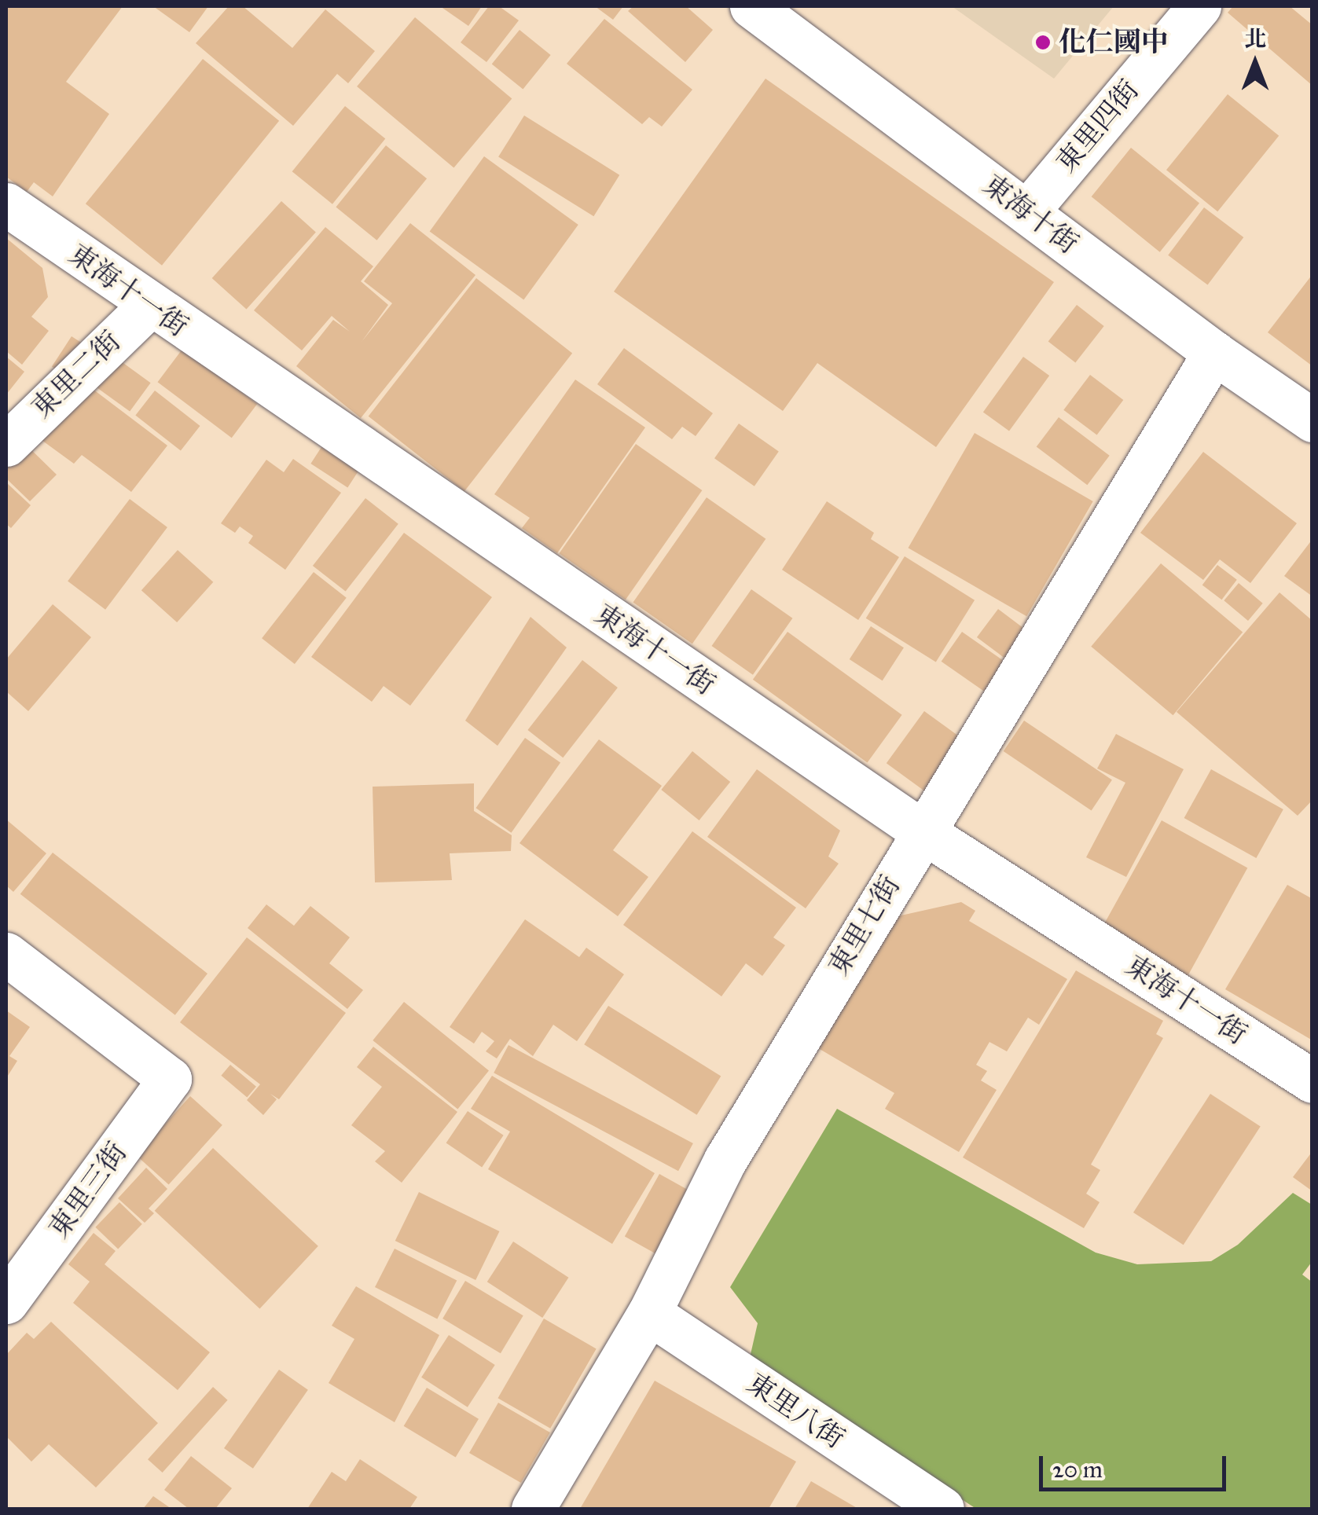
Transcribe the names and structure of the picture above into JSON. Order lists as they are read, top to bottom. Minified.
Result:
{"streets":{"street":["東里四街","東海十街","東海十一街","東里二街","東里七街","東里三街","東里八街"]},"crossings":[["東里四街","東海十街"],["東海十街","東里七街"],["東海十一街","東里二街"],["東海十一街","東里七街"],["東里七街","東里八街"]],"places":["化仁國中"],"scale_bar":"20 m","north":"top"}
